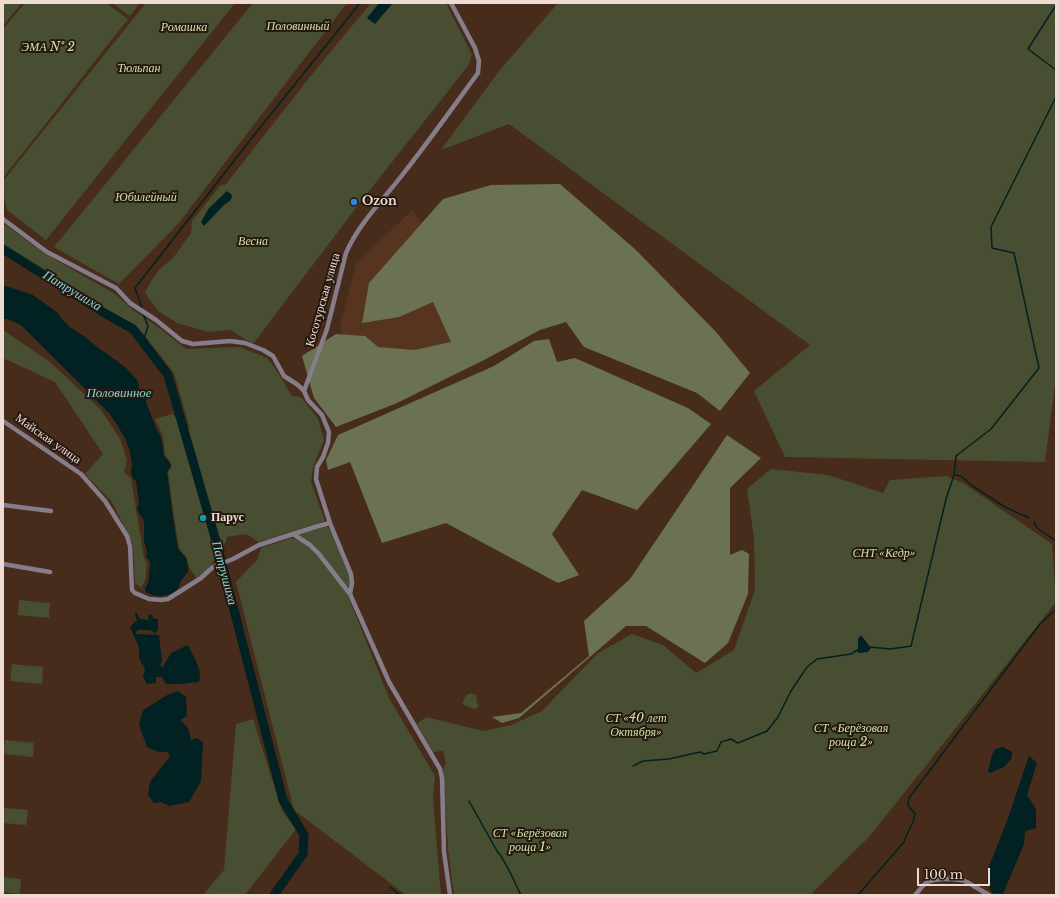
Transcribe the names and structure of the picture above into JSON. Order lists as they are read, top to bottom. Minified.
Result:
{"streets":{"street":["Косотурская улица","Майская улица"]},"water":["Патрушиха","Половинное"],"parks":["Половинный","Ромашка","ЭМА № 2","Тюльпан","Юбилейный","Весна","СНТ «Кедр»","СТ «40 лет Октября»","СТ «Берёзовая роща 2»","СТ «Берёзовая роща 1»"],"places":["Ozon","Парус"],"scale_bar":"100 m"}
